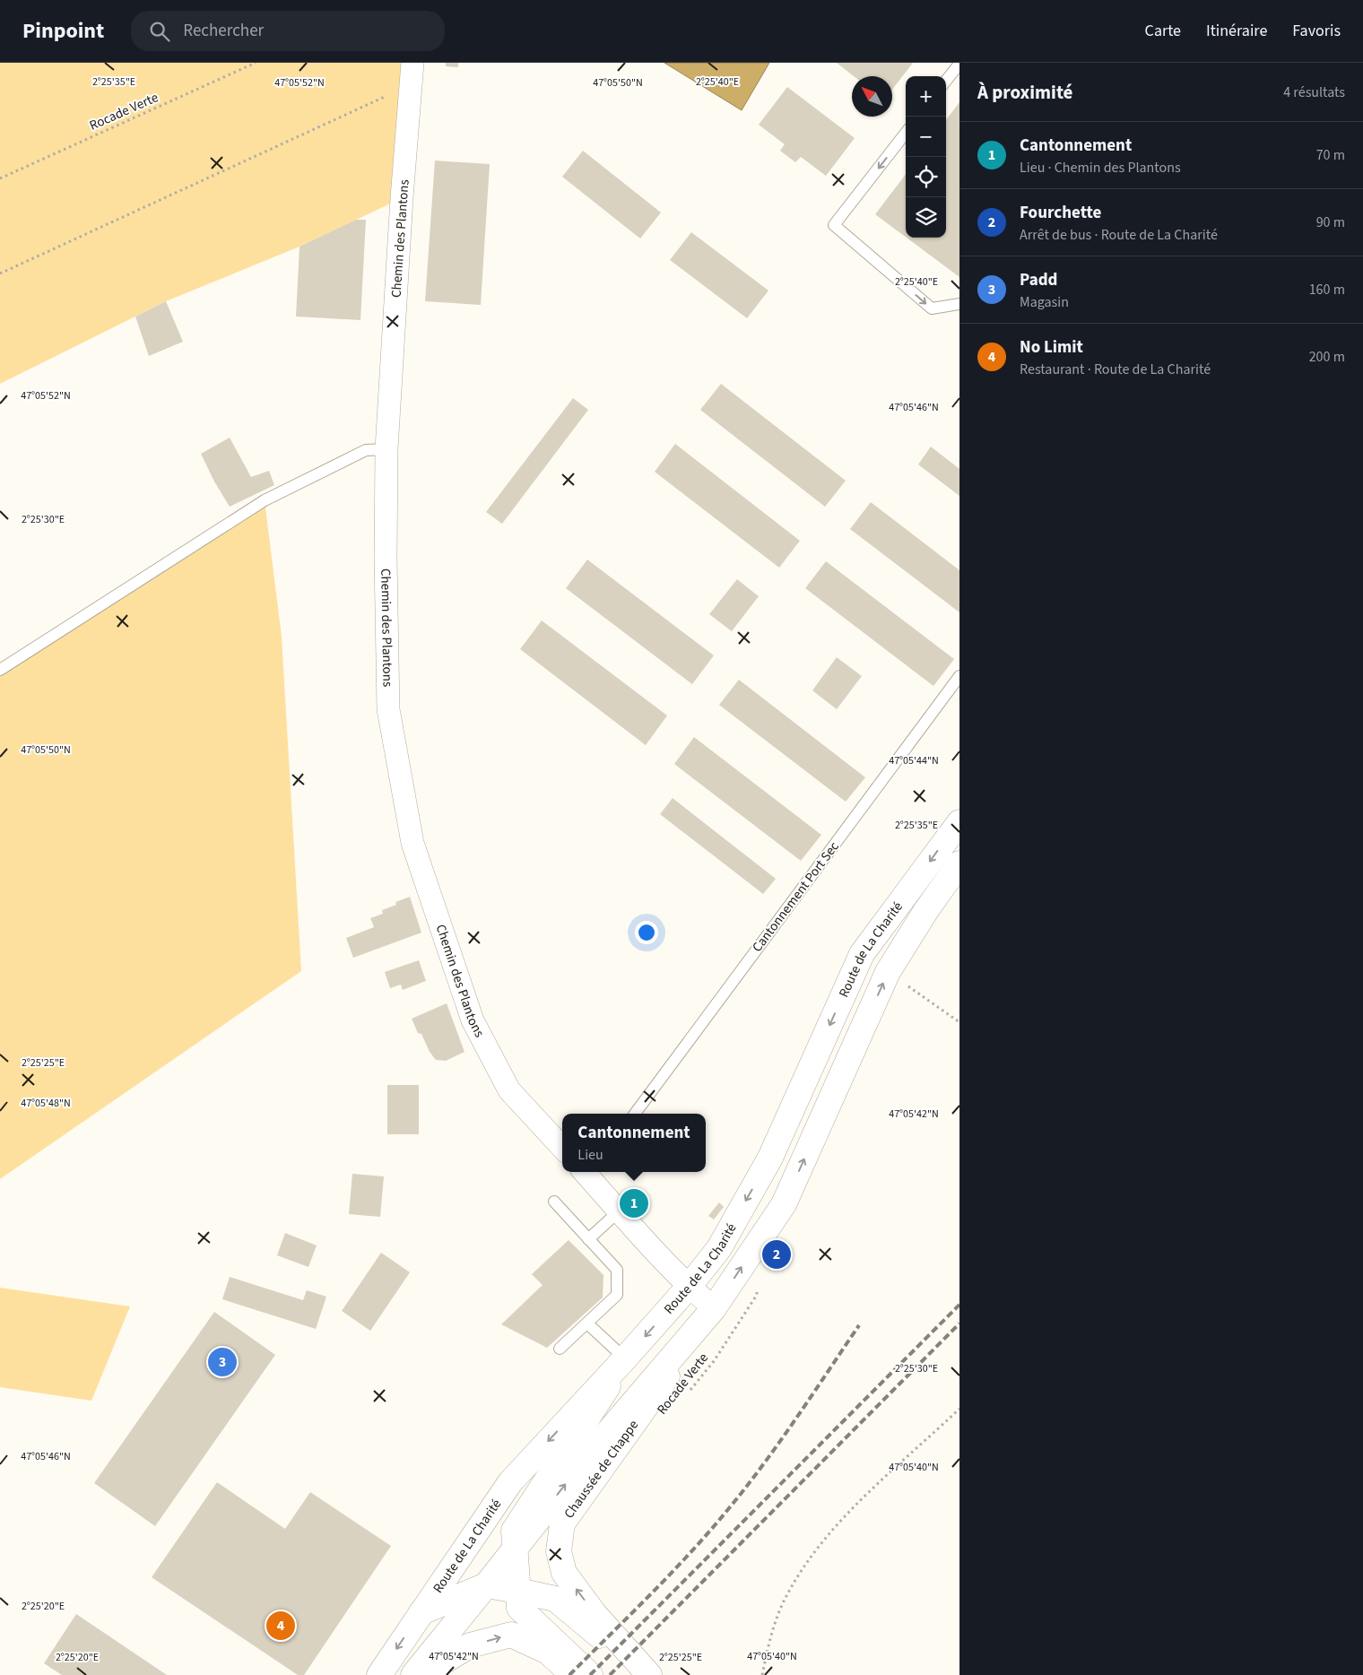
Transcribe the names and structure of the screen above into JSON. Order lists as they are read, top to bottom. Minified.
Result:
{"streets":{"main road":["Route de La Charité","Chaussée de Chappe"],"street":["Chemin des Plantons"],"lane":["Cantonnement Port Sec"],"path":["Rocade Verte"]},"crossings":[["Route de La Charité","Chaussée de Chappe"]],"north":"top left","page":{"header":"Pinpoint","search":"Rechercher","nav":["Carte","Itinéraire","Favoris"],"heading":["À proximité","4 résultats"],"map_buttons":["+","−"],"list":[{"mark":"1","name":"Cantonnement","note":"Lieu · Chemin des Plantons","value":"70 m"},{"mark":"2","name":"Fourchette","note":"Arrêt de bus · Route de La Charité","value":"90 m"},{"mark":"3","name":"Padd","note":"Magasin","value":"160 m"},{"mark":"4","name":"No Limit","note":"Restaurant · Route de La Charité","value":"200 m"}],"popup":["Cantonnement","Lieu"],"pins":["1","2","3","4"]},"coordinates":["2°25'35\"E","2°25'40\"E","47°05'52\"N","47°05'50\"N","47°05'46\"N","2°25'30\"E","47°05'44\"N","2°25'25\"E","47°05'48\"N","47°05'42\"N","47°05'40\"N","2°25'20\"E"]}
